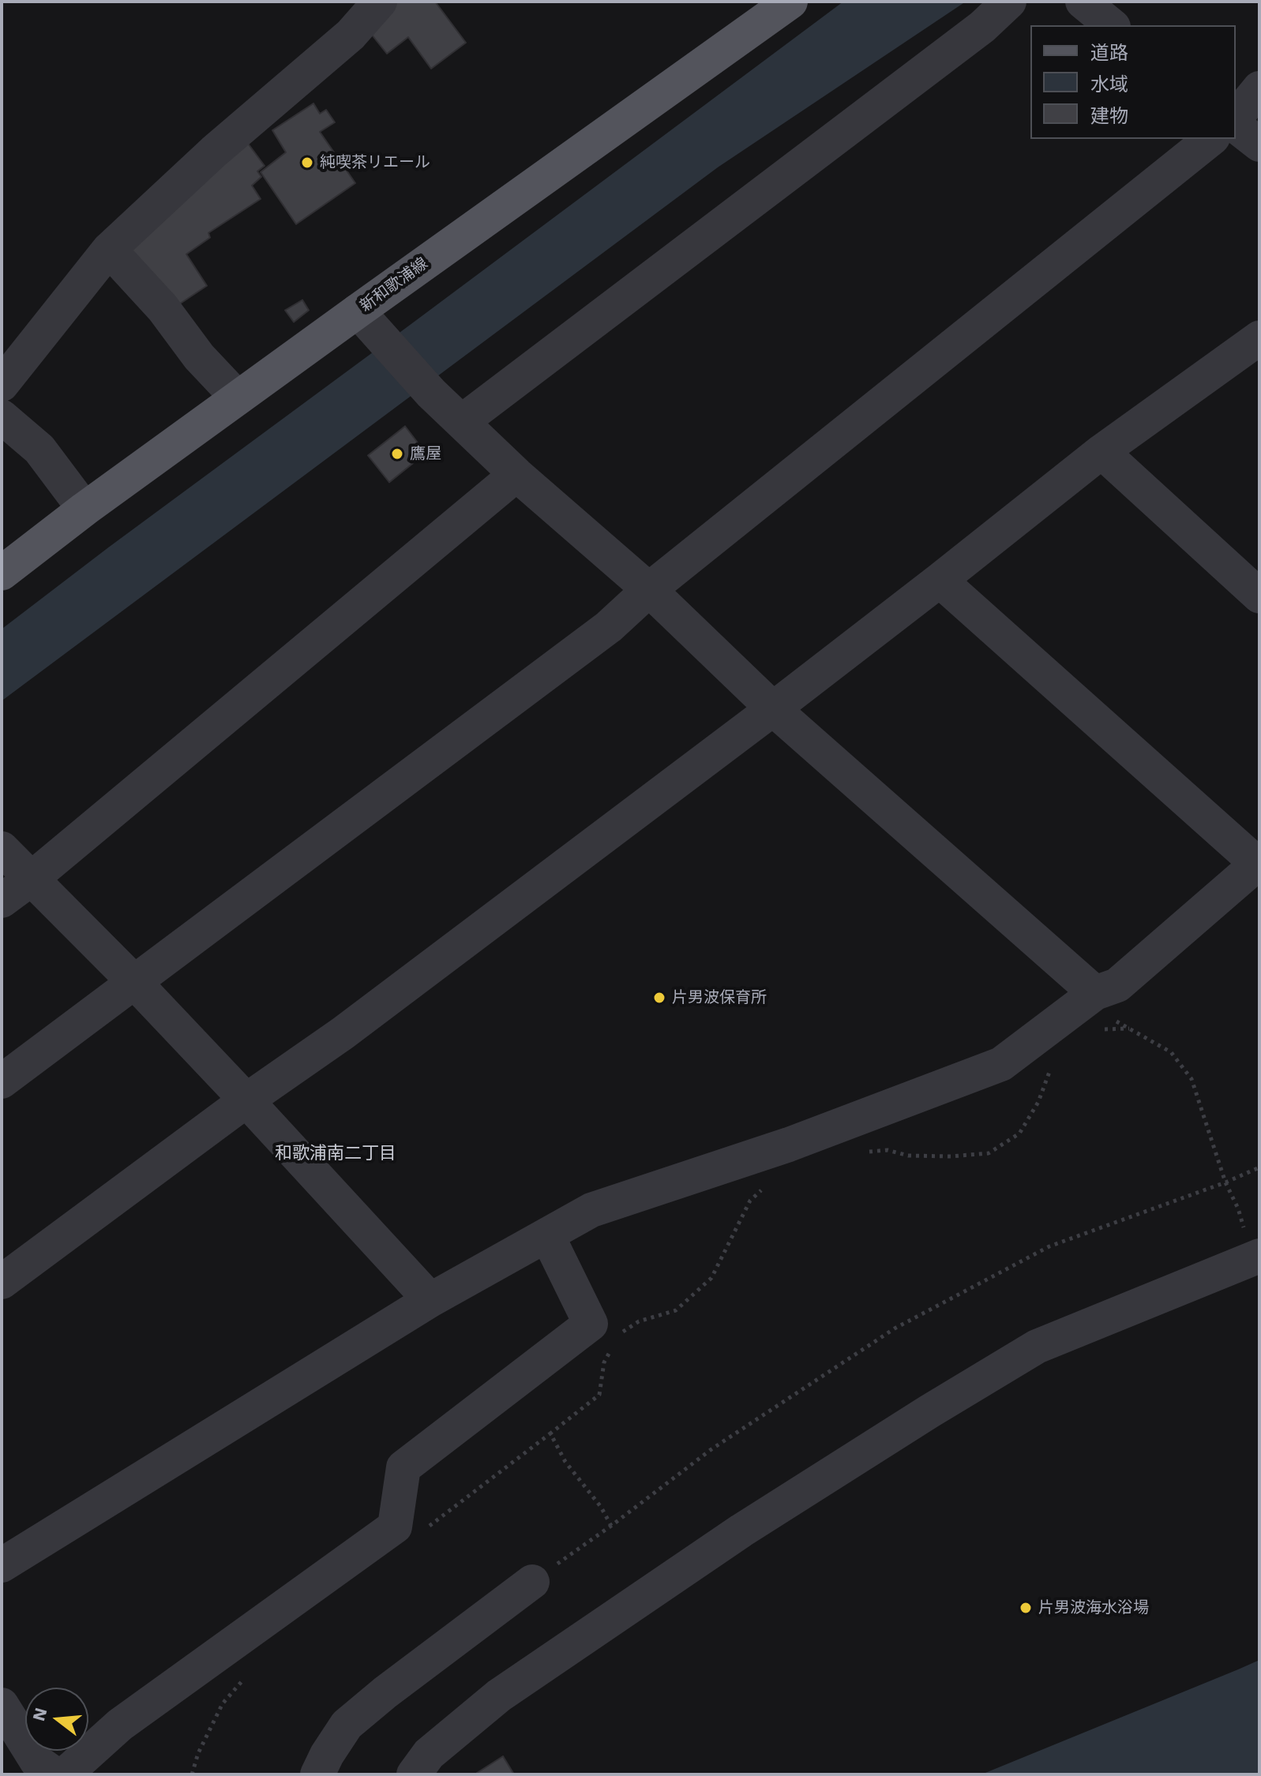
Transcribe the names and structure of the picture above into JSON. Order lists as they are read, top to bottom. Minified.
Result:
{"streets":{"main road":["新和歌浦線"]},"districts":["和歌浦南二丁目"],"places":["純喫茶リエール","鷹屋","片男波保育所","片男波海水浴場"],"legend":["道路","水域","建物"],"north":"left"}
